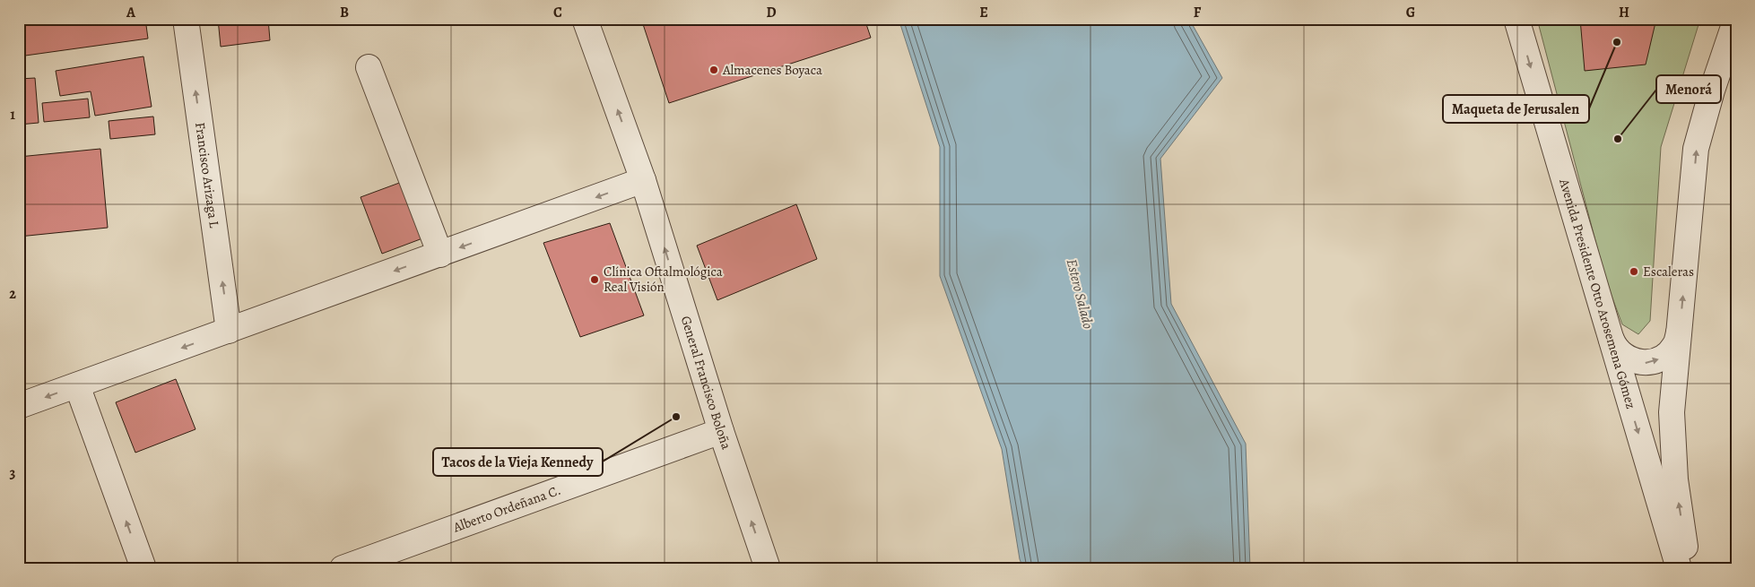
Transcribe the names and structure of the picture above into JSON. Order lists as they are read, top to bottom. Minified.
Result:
{"streets":{"street":["Francisco Arizaga L","Avenida Presidente Otto Arosemena Gómez","General Francisco Boloña","Alberto Ordeñana C."]},"crossings":[["General Francisco Boloña","Alberto Ordeñana C."]],"one_way":["General Francisco Boloña"],"water":["Estero Salado"],"places":["Maqueta de Jerusalen","Almacenes Boyaca","Menorá","Escaleras","Clínica Oftalmológica Real Visión","Tacos de la Vieja Kennedy"],"grid":{"columns":["A","B","C","D","E","F","G","H"],"rows":["1","2","3"]}}
